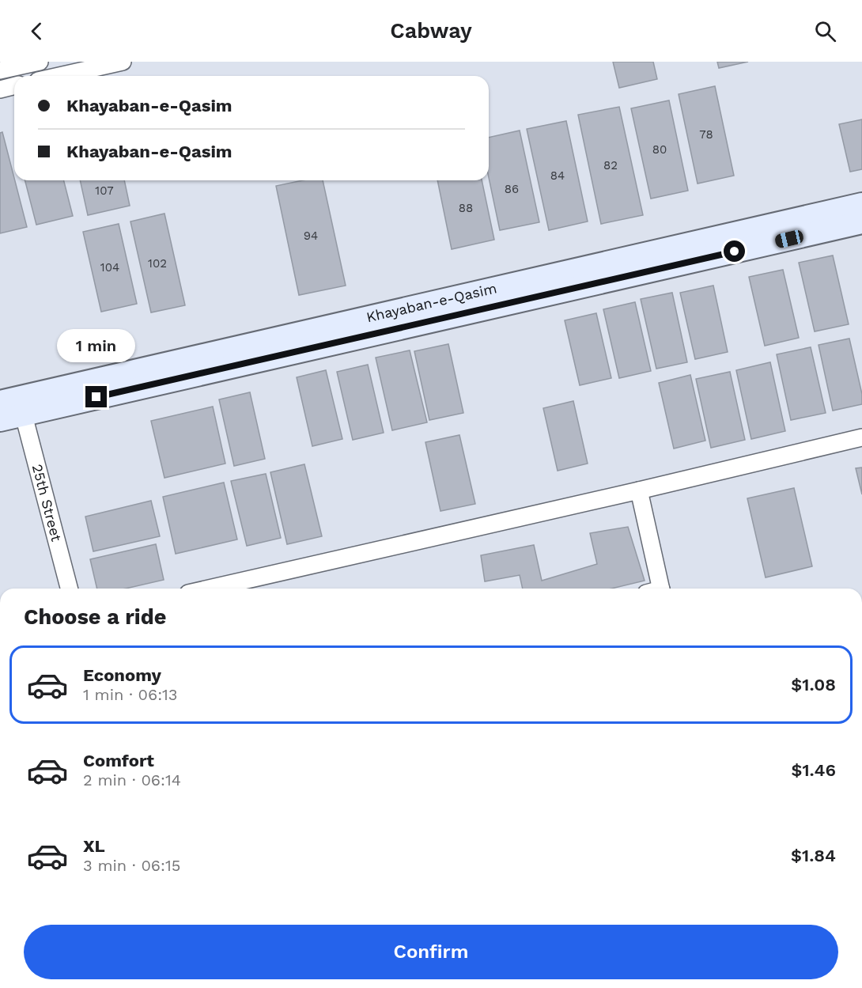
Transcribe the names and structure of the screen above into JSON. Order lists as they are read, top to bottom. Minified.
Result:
{"streets":{"street":["Khayaban-e-Qasim","25th Street"]},"crossings":[["Khayaban-e-Qasim","25th Street"]],"house_numbers":["78","80","82","84","86","107","88","94","102","104"],"page":{"header":"Cabway","banner":["Khayaban-e-Qasim","Khayaban-e-Qasim"],"bubble":"1 min","heading":"Choose a ride","list":[{"name":"Economy","note":"1 min · 06:13","value":"$1.08"},{"name":"Comfort","note":"2 min · 06:14","value":"$1.46"},{"name":"XL","note":"3 min · 06:15","value":"$1.84"}],"buttons":"Confirm"}}
